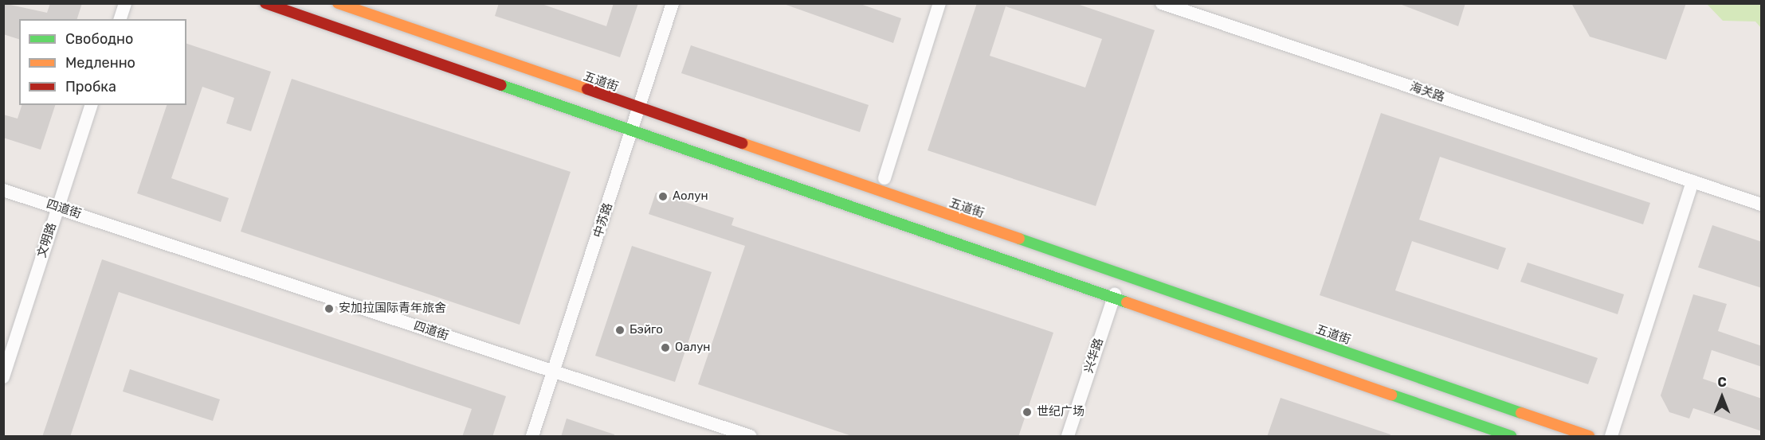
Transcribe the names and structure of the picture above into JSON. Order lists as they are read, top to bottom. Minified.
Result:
{"streets":{"highway":["五道街"],"street":["海关路","四道街","中苏路","文明路","兴华路"]},"crossings":[["五道街","中苏路"],["五道街","兴华路"],["四道街","中苏路"],["四道街","文明路"]],"places":["Аолун","安加拉国际青年旅舍","Бэйго","Оалун","世纪广场"],"legend":["Свободно","Медленно","Пробка"],"north":"top"}
